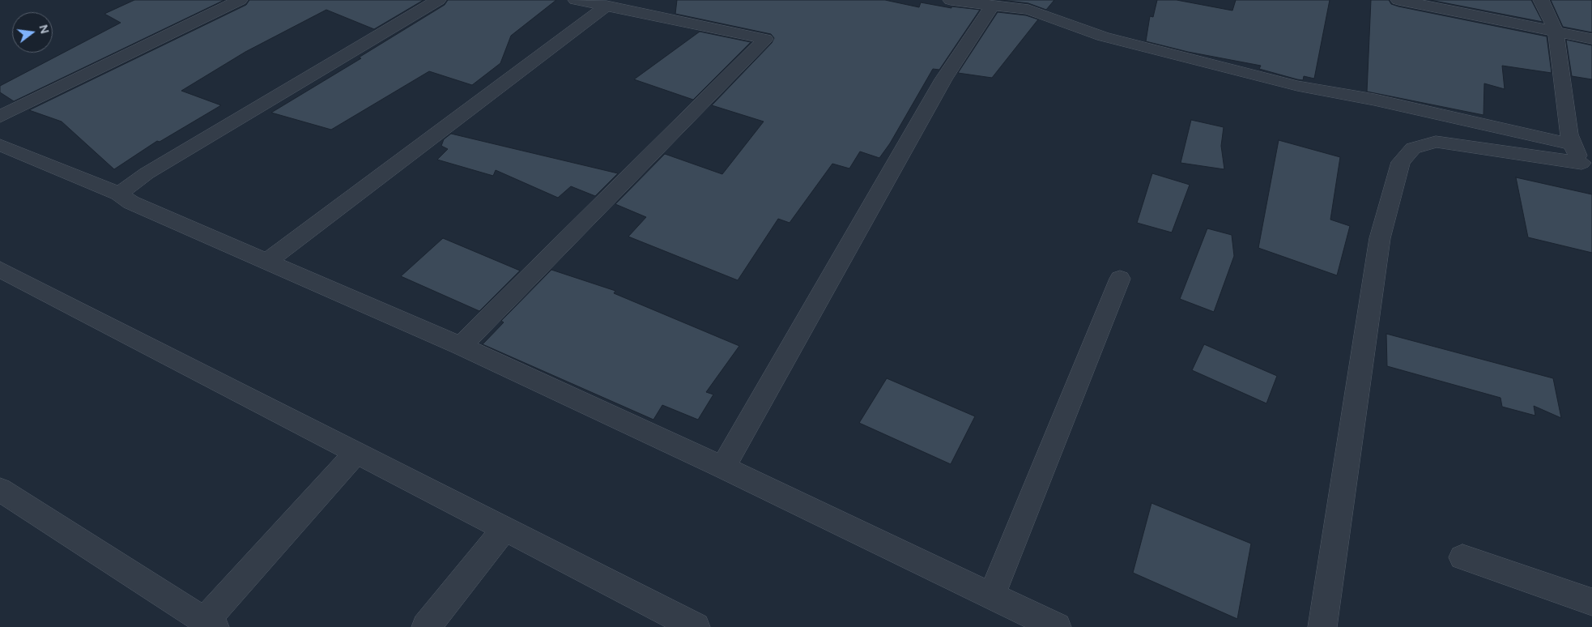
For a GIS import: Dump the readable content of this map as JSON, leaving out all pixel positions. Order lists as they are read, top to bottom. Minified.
{"north":"right"}
